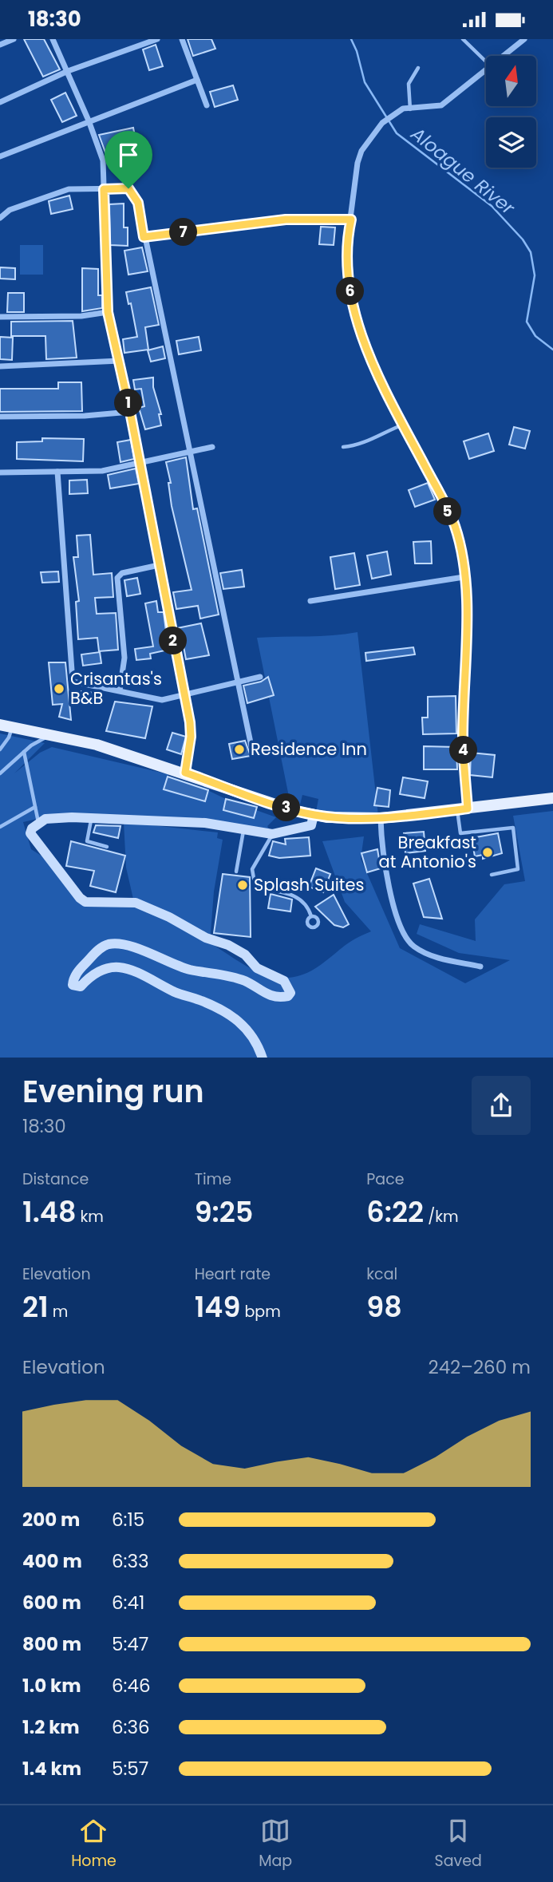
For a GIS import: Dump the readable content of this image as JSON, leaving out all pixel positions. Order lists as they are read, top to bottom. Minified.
{"water":["Aloague River"],"places":["Crisantas's B&B","Residence Inn","Breakfast at Antonio's","Splash Suites"],"north":"top","page":{"status":"18:30","pins":["7","6","1","5","2","4","3"],"heading":["Evening run","18:30"],"stats":[["Distance","1.48 km"],["Time","9:25"],["Pace","6:22 /km"],["Elevation","21 m"],["Heart rate","149 bpm"],["kcal","98"]],"chart":["Elevation","242–260 m"],"list":[{"name":"200 m","note":"6:15"},{"name":"400 m","note":"6:33"},{"name":"600 m","note":"6:41"},{"name":"800 m","note":"5:47"},{"name":"1.0 km","note":"6:46"},{"name":"1.2 km","note":"6:36"},{"name":"1.4 km","note":"5:57"}],"tabs":["Home","Map","Saved"]}}
